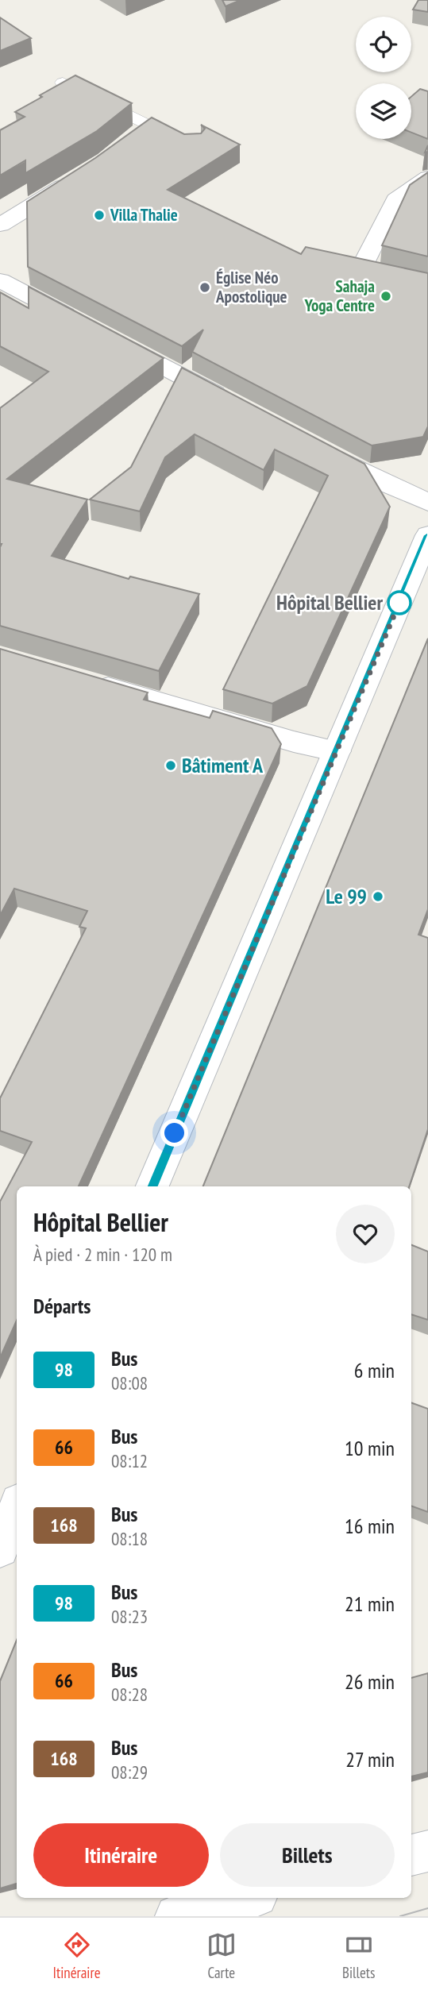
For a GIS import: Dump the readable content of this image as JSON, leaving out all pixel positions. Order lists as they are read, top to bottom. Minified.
{"places":["Villa Thalie","Église Néo Apostolique","Sahaja Yoga Centre","Hôpital Bellier","Bâtiment A","Le 99"],"lines":["bus line 98"],"page":{"heading":[["Hôpital Bellier","À pied · 2 min · 120 m"],"Départs"],"list":[{"mark":"98","name":"Bus","note":"08:08","value":"6 min"},{"mark":"66","name":"Bus","note":"08:12","value":"10 min"},{"mark":"168","name":"Bus","note":"08:18","value":"16 min"},{"mark":"98","name":"Bus","note":"08:23","value":"21 min"},{"mark":"66","name":"Bus","note":"08:28","value":"26 min"},{"mark":"168","name":"Bus","note":"08:29","value":"27 min"}],"buttons":["Itinéraire","Billets"],"tabs":["Itinéraire","Carte","Billets"]}}
